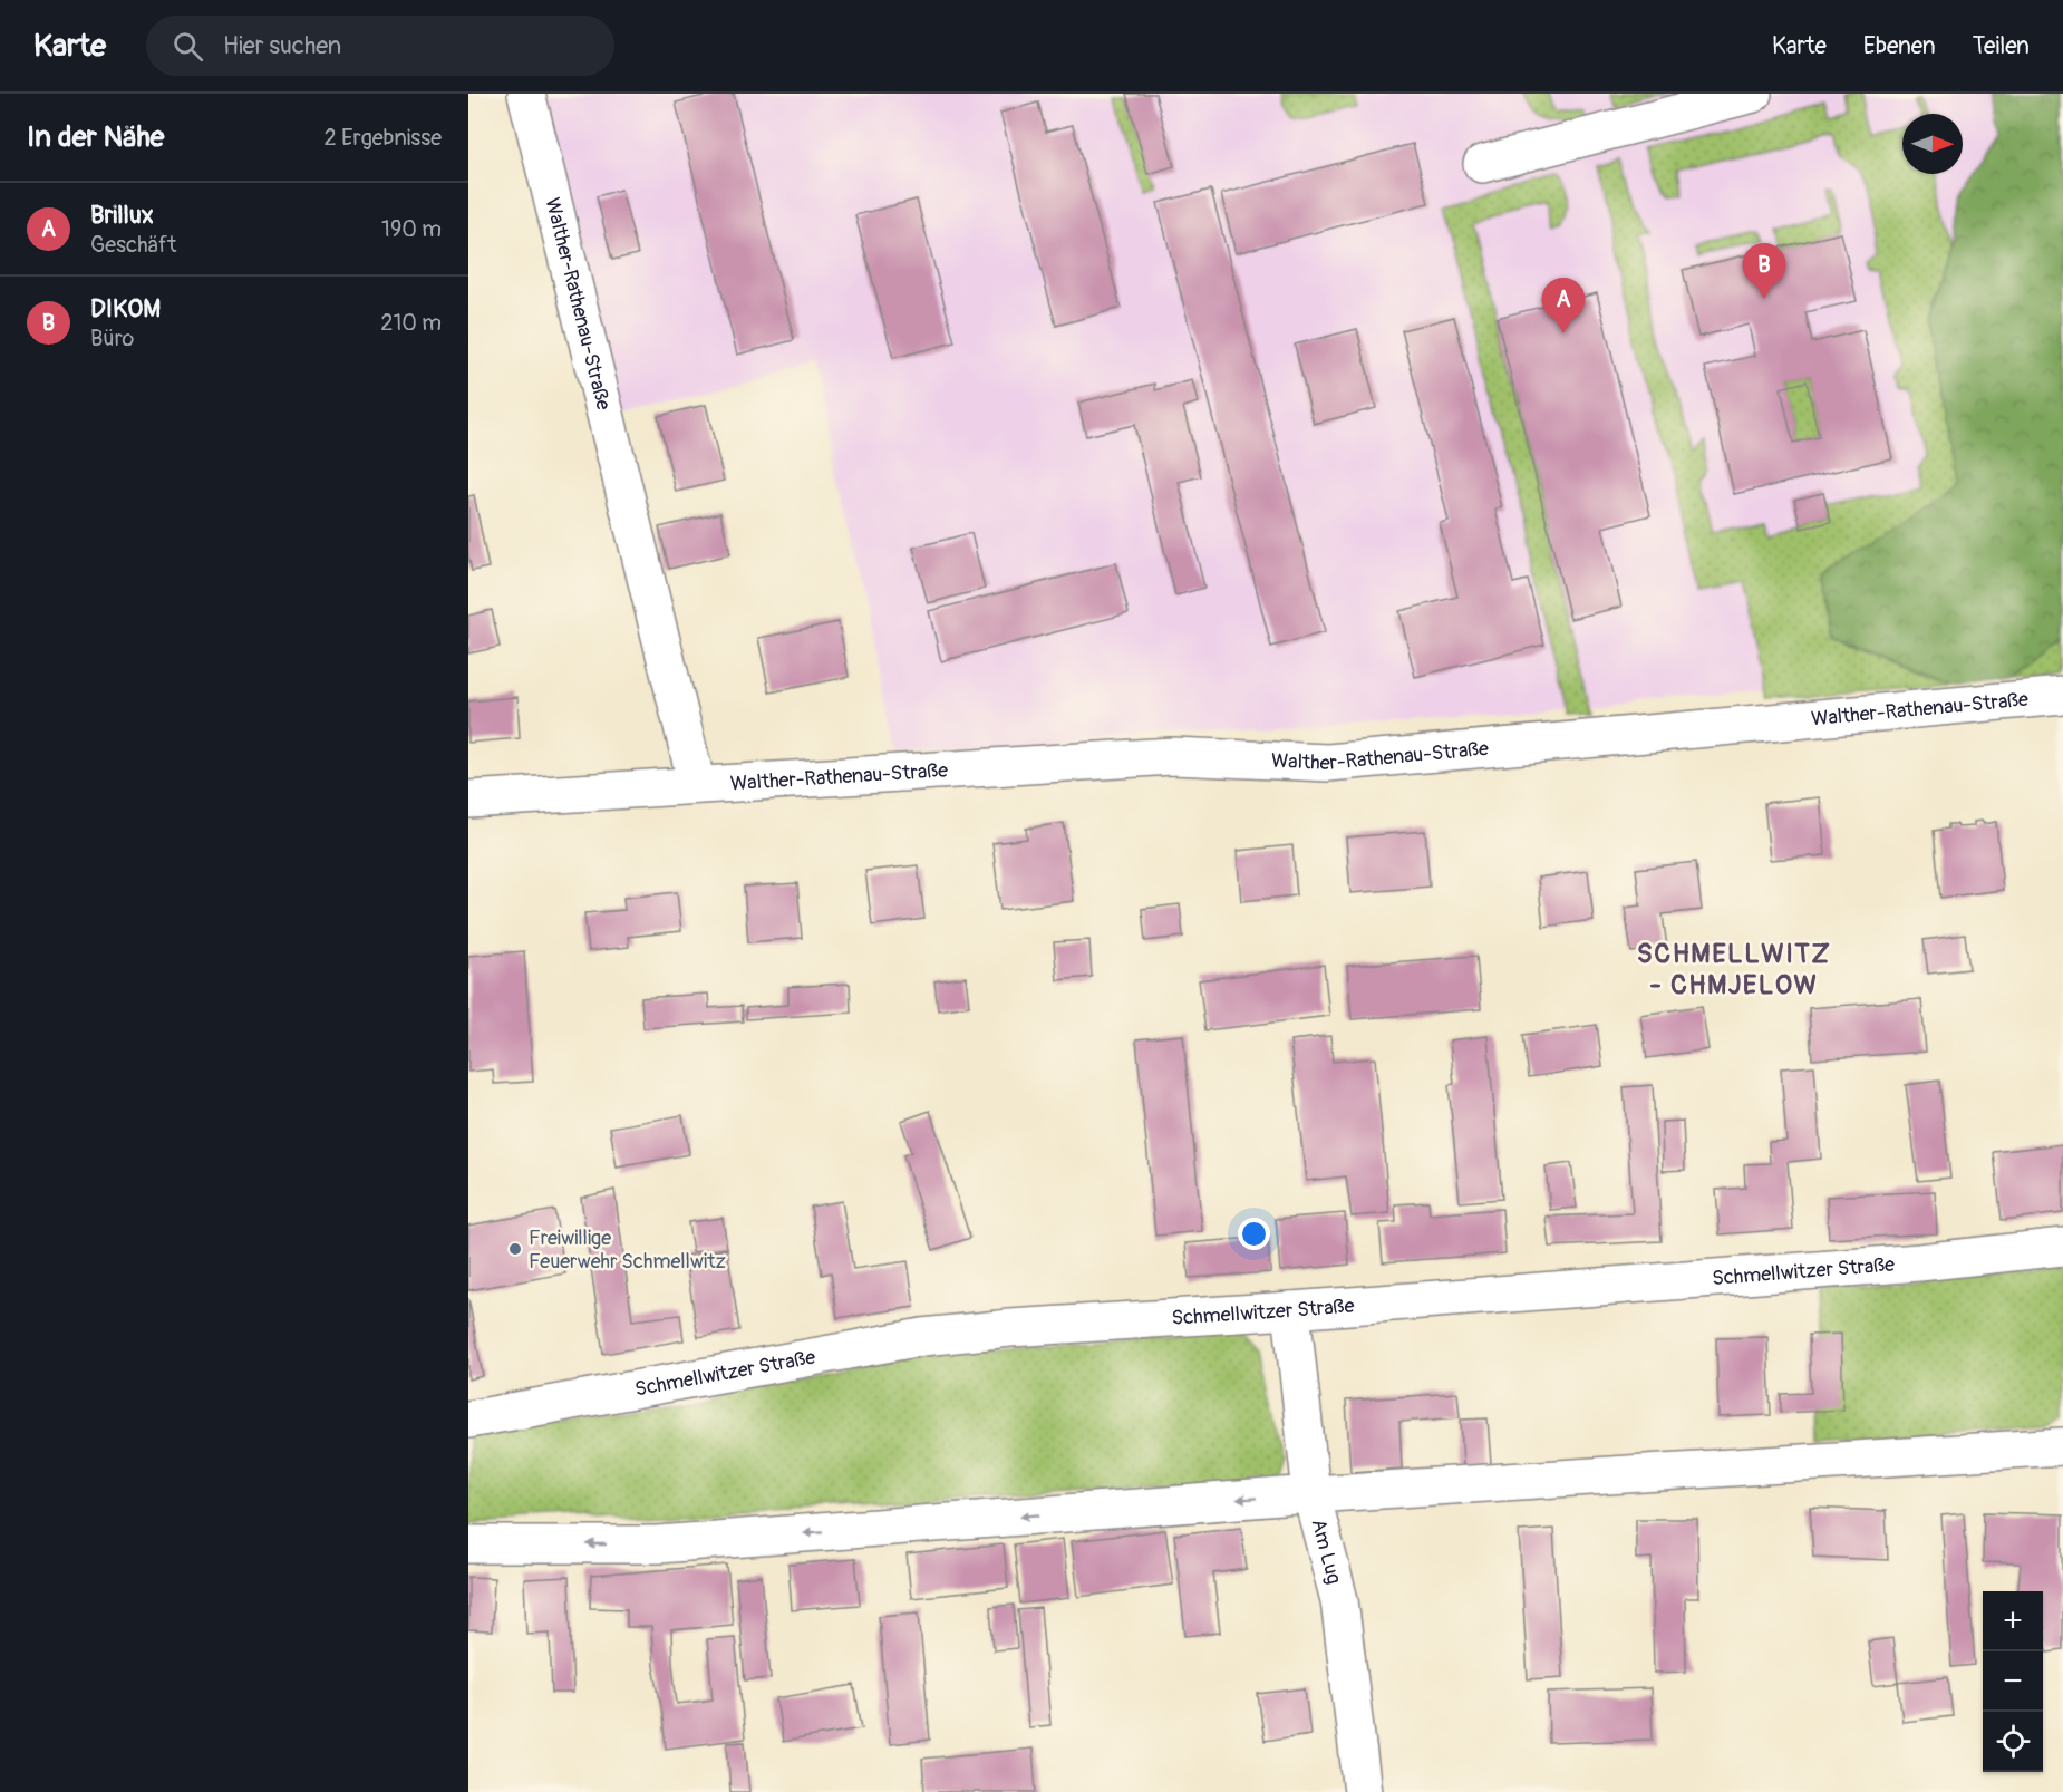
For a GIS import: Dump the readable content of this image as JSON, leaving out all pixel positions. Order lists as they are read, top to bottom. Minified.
{"streets":{"street":["Walther-Rathenau-Straße","Schmellwitzer Straße","Am Lug"]},"crossings":[["Schmellwitzer Straße","Am Lug"]],"districts":["SCHMELLWITZ - CHMJELOW"],"places":["Freiwillige Feuerwehr Schmellwitz"],"north":"right","page":{"header":"Karte","search":"Hier suchen","nav":["Karte","Ebenen","Teilen"],"heading":["In der Nähe","2 Ergebnisse"],"list":[{"mark":"A","name":"Brillux","note":"Geschäft","value":"190 m"},{"mark":"B","name":"DIKOM","note":"Büro","value":"210 m"}],"pins":["B","A"],"map_buttons":["+","−"]}}
